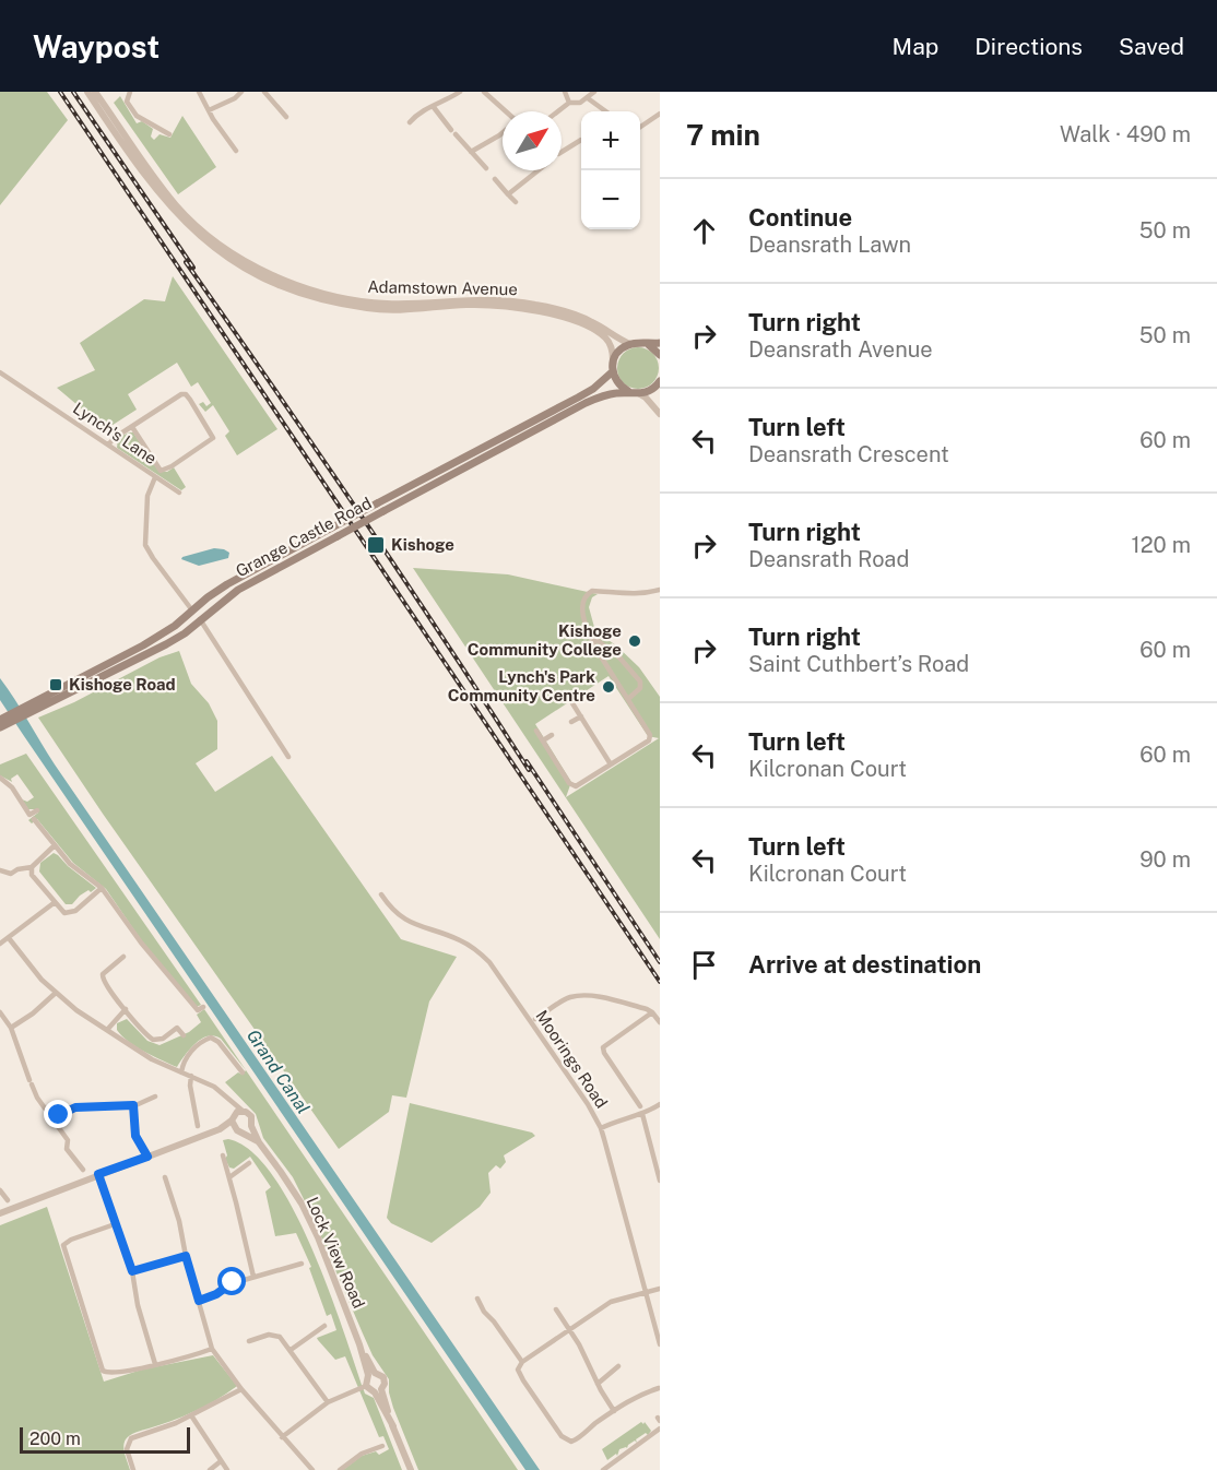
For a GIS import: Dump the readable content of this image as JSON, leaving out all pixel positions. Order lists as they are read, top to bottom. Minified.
{"streets":{"main road":["Grange Castle Road"],"street":["Adamstown Avenue","Lynch's Lane","Moorings Road","Lock View Road"]},"crossings":[["Lynch's Lane","Grange Castle Road"]],"water":["Grand Canal"],"places":{"transit":["Kishoge","Kishoge Road"],"other":["Kishoge Community College","Lynch's Park Community Centre"]},"scale_bar":"200 m","north":"top right","page":{"header":"Waypost","nav":["Map","Directions","Saved"],"heading":["7 min","Walk · 490 m"],"map_buttons":["+","−"],"list":[["Continue","Deansrath Lawn","50 m"],["Turn right","Deansrath Avenue","50 m"],["Turn left","Deansrath Crescent","60 m"],["Turn right","Deansrath Road","120 m"],["Turn right","Saint Cuthbert’s Road","60 m"],["Turn left","Kilcronan Court","60 m"],["Turn left","Kilcronan Court","90 m"],"Arrive at destination"],"scale":"200 m"}}
